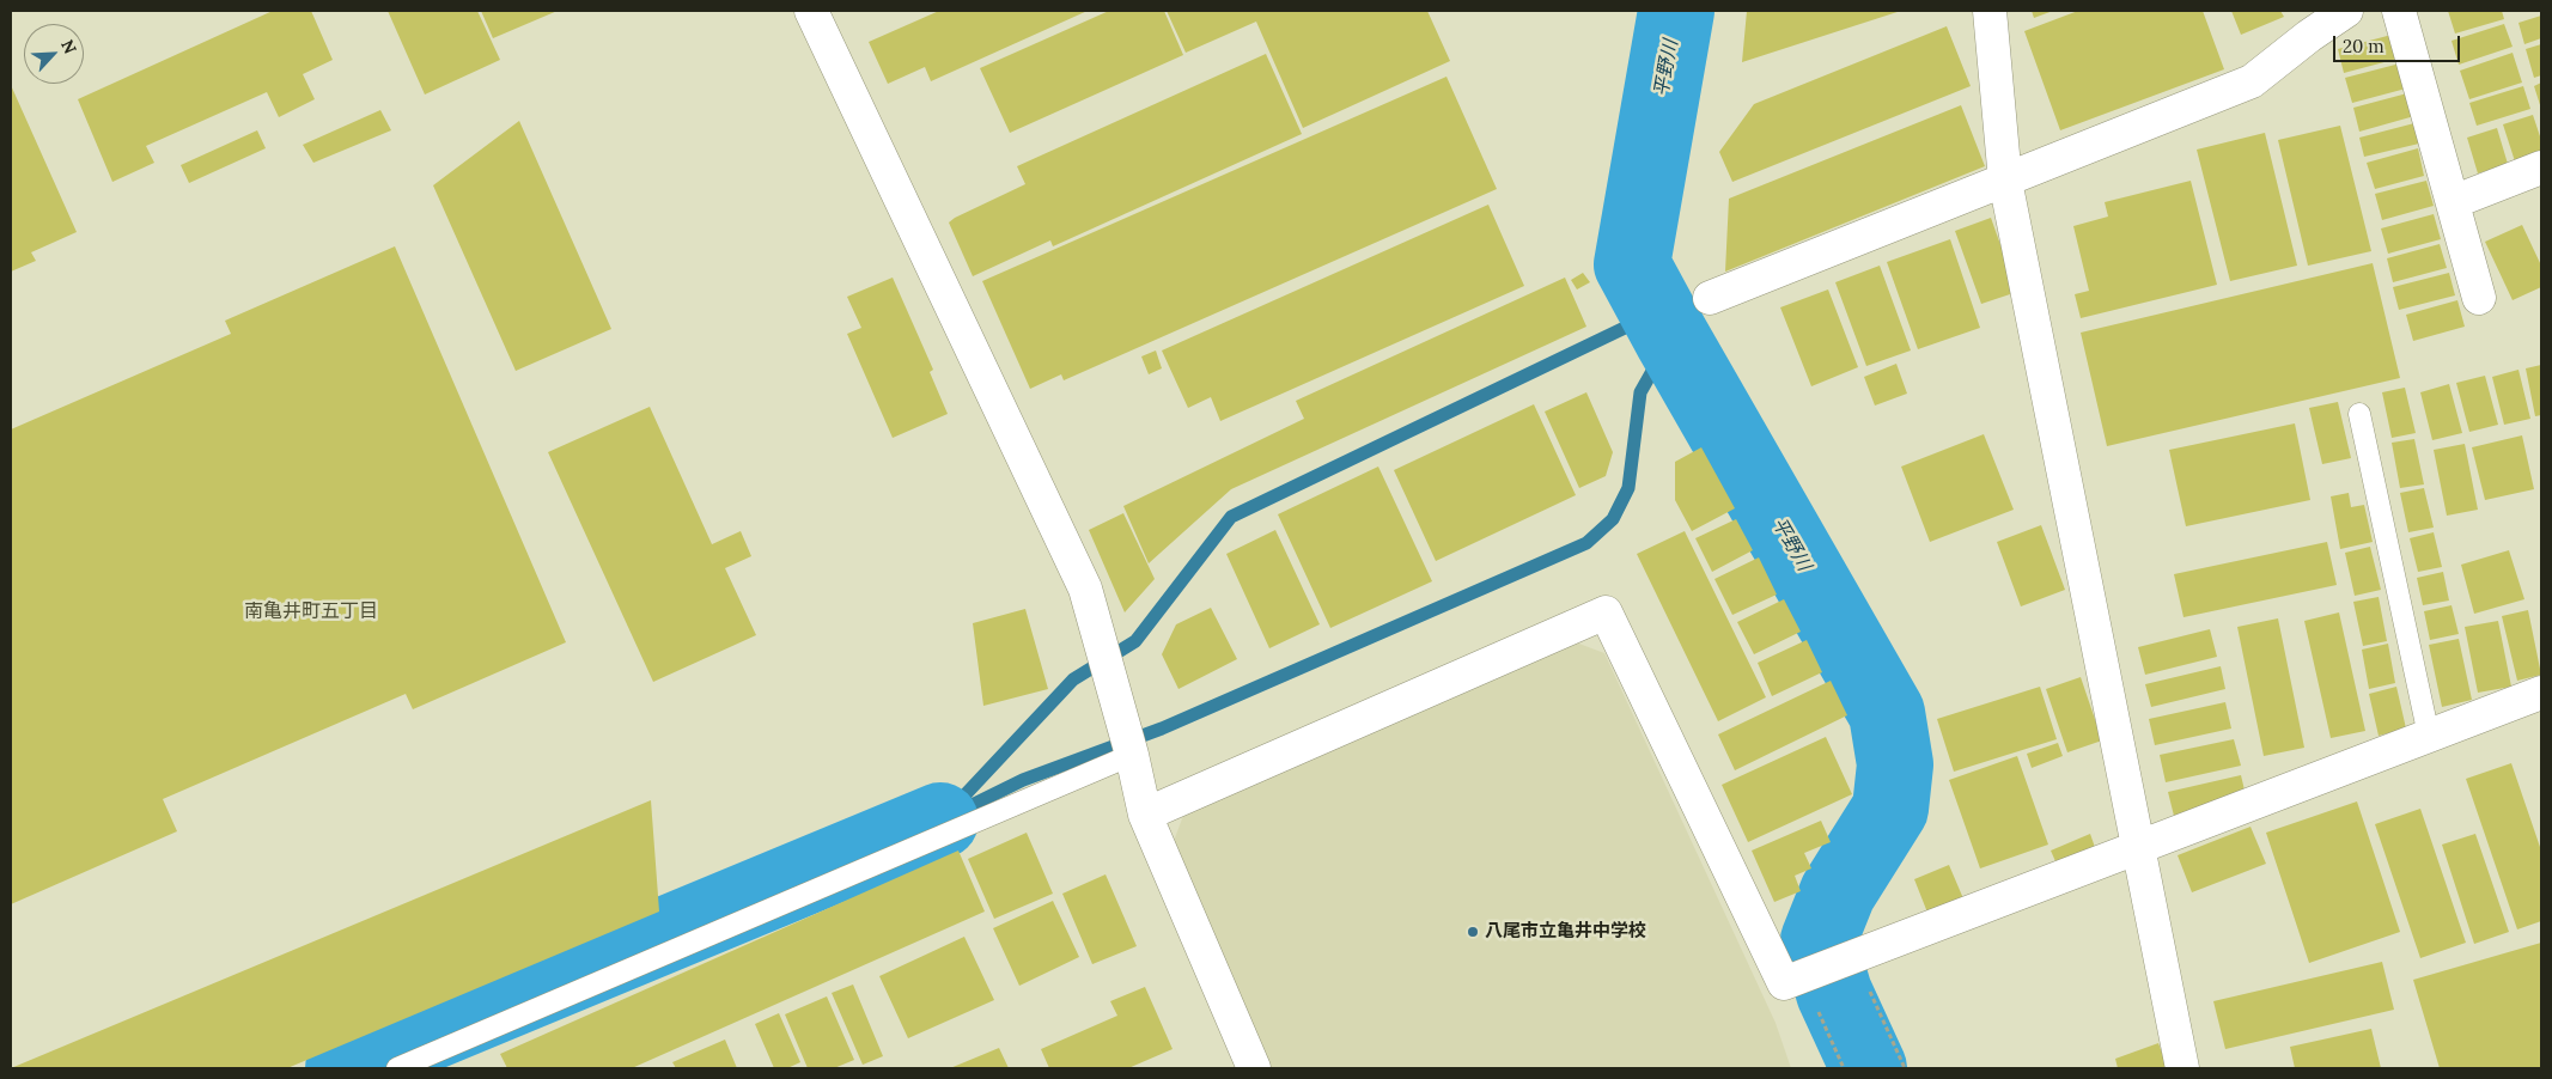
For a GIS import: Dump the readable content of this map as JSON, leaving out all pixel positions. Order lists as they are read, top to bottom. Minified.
{"districts":["南亀井町五丁目"],"water":["平野川"],"places":["八尾市立亀井中学校"],"scale_bar":"20 m","north":"top right"}
